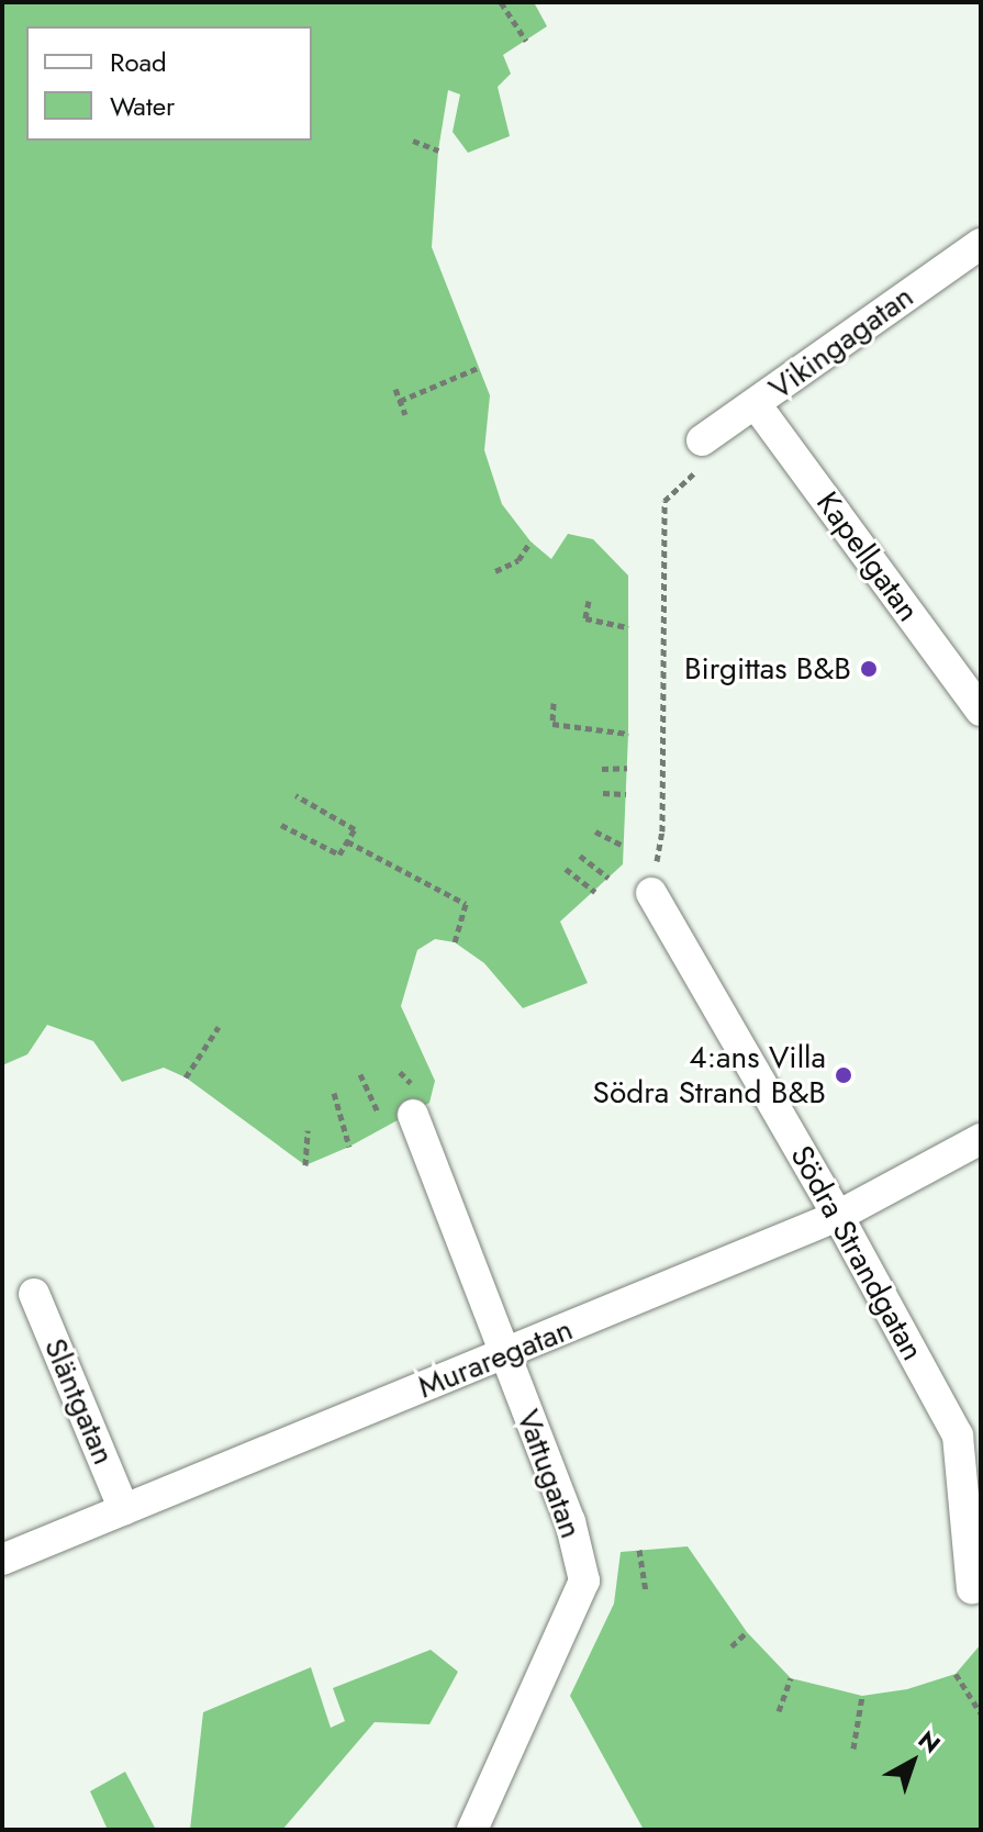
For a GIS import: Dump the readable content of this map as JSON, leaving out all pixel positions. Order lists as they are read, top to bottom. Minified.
{"streets":{"street":["Vikingagatan","Kapellgatan","Södra Strandgatan","Muraregatan","Släntgatan","Vattugatan"]},"crossings":[["Vikingagatan","Kapellgatan"],["Södra Strandgatan","Muraregatan"],["Muraregatan","Släntgatan"],["Muraregatan","Vattugatan"]],"places":["Birgittas B&B","4:ans Villa Södra Strand B&B"],"legend":["Road","Water"],"north":"top right"}
